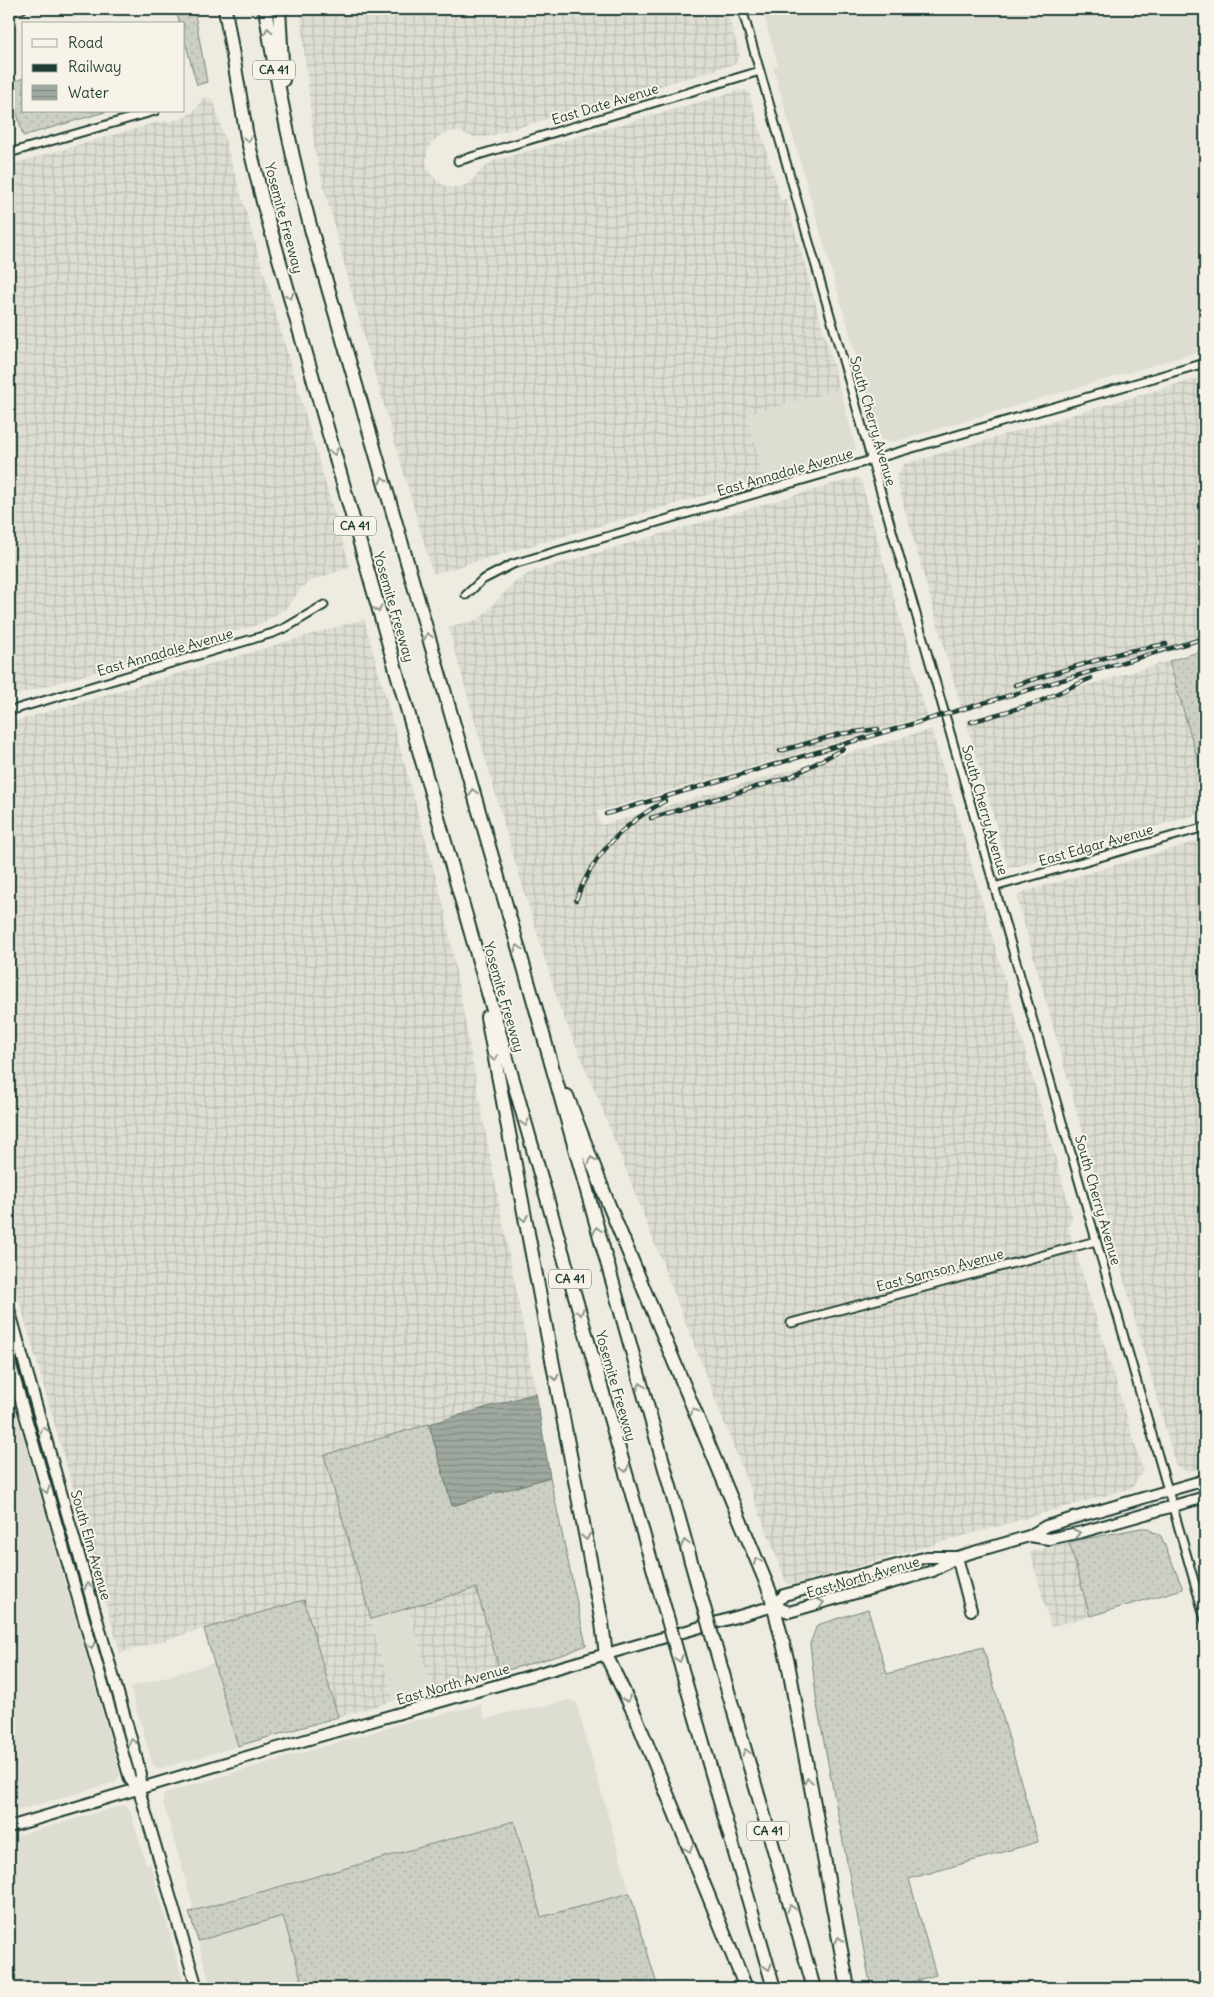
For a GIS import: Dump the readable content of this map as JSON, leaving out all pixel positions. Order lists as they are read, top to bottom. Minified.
{"streets":{"highway":["CA 41","Yosemite Freeway"],"street":["East Date Avenue","South Cherry Avenue","East Annadale Avenue","East Edgar Avenue","East Samson Avenue","South Elm Avenue","East North Avenue"]},"crossings":[["East Date Avenue","South Cherry Avenue"],["South Cherry Avenue","East Annadale Avenue"],["South Cherry Avenue","East Edgar Avenue"],["South Cherry Avenue","East Samson Avenue"],["South Cherry Avenue","East North Avenue"],["South Elm Avenue","East North Avenue"]],"legend":["Road","Railway","Water"]}
